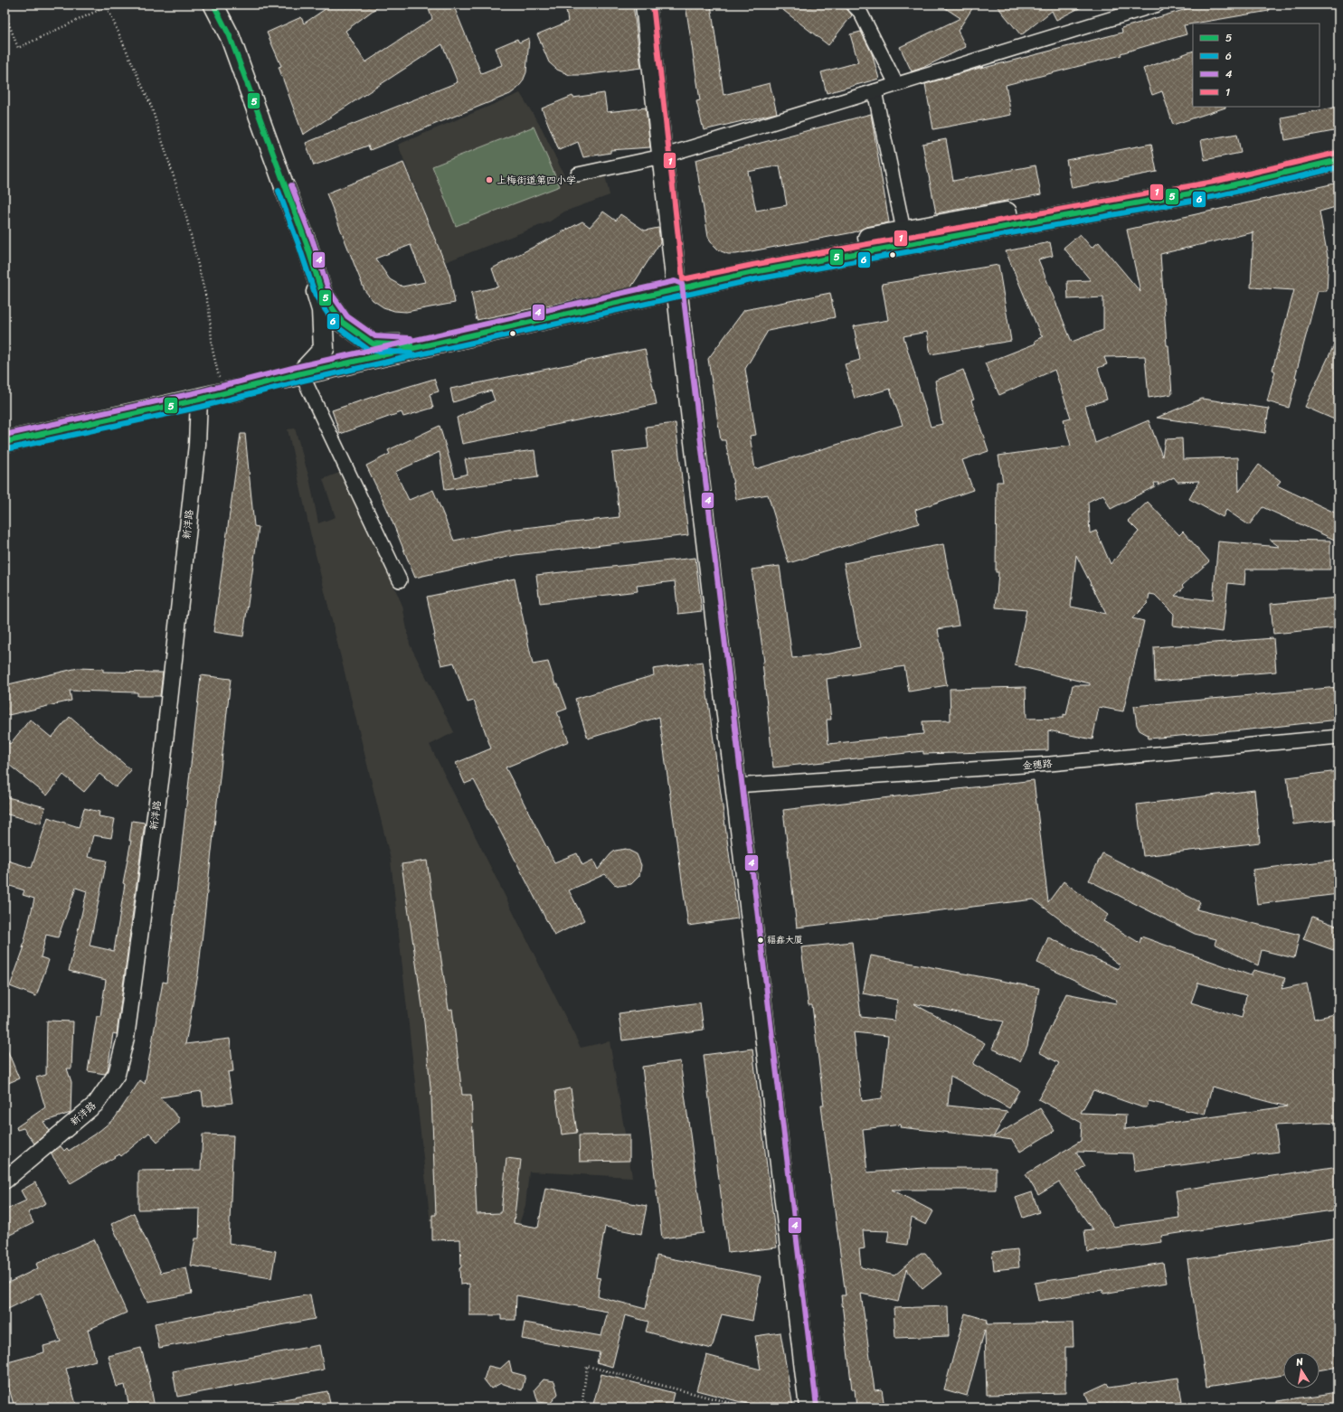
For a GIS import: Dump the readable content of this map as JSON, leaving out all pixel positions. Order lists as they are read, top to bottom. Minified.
{"streets":{"street":["新洋路","金穗路"]},"places":["上梅街道第四小学","福鑫大厦"],"lines":["transit line 5","transit line 1","transit line 6","transit line 4"],"legend":["5","6","4","1"],"north":"top"}
